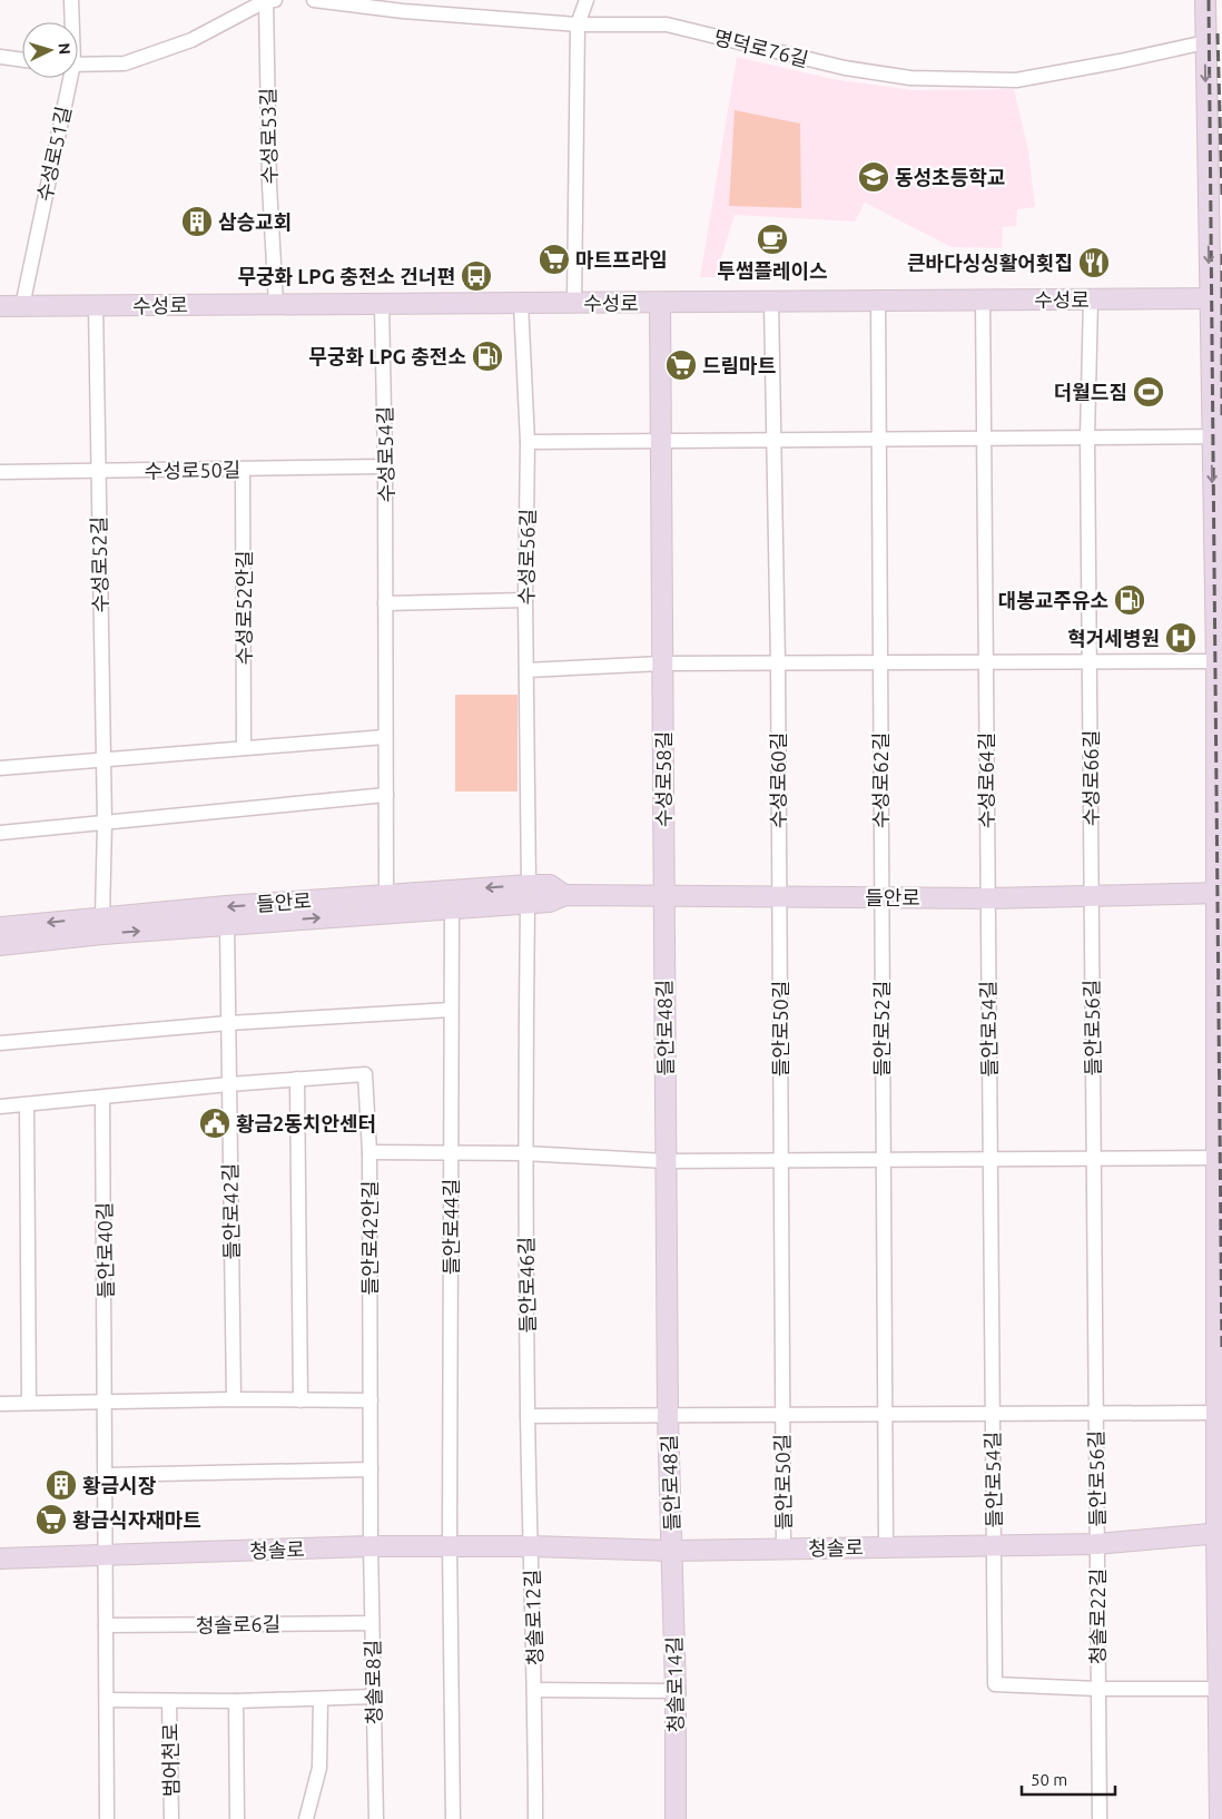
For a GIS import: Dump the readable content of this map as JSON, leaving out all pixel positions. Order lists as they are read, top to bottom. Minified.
{"streets":{"main road":["수성로","수성로58길","들안로","들안로48길","청솔로","청솔로14길"],"street":["명덕로76길","수성로53길","수성로51길","수성로54길","수성로50길","수성로56길","수성로52길","수성로52안길","수성로66길","수성로60길","수성로62길","수성로64길","들안로56길","들안로50길","들안로52길","들안로54길","들안로42길","들안로44길","들안로42안길","들안로40길","들안로46길","청솔로22길","청솔로12길","청솔로6길","청솔로8길","범어천로"]},"crossings":[["수성로53길","수성로"],["수성로51길","수성로"],["수성로","수성로54길"],["수성로","수성로56길"],["수성로","수성로52길"],["수성로","수성로66길"],["수성로","수성로58길"],["수성로","수성로60길"],["수성로","수성로62길"],["수성로","수성로64길"],["수성로54길","수성로50길"],["수성로54길","들안로"],["수성로50길","수성로52길"],["수성로50길","수성로52안길"],["수성로56길","들안로"],["수성로56길","들안로46길"],["수성로52길","들안로"],["수성로66길","들안로"],["수성로66길","들안로56길"],["수성로58길","들안로"],["수성로58길","들안로48길"],["수성로60길","들안로"],["수성로60길","들안로50길"],["수성로62길","들안로"],["수성로62길","들안로52길"],["수성로64길","들안로"],["수성로64길","들안로54길"],["들안로","들안로48길"],["들안로","들안로56길"],["들안로","들안로50길"],["들안로","들안로52길"],["들안로","들안로54길"],["들안로","들안로42길"],["들안로","들안로44길"],["들안로","들안로46길"],["들안로48길","들안로50길"],["들안로48길","청솔로"],["들안로48길","청솔로14길"],["들안로56길","들안로54길"],["들안로56길","청솔로"],["들안로56길","청솔로22길"],["들안로50길","들안로52길"],["들안로50길","청솔로"],["들안로52길","청솔로"],["들안로54길","청솔로"],["들안로54길","청솔로22길"],["들안로42길","들안로42안길"],["들안로44길","청솔로"],["들안로42안길","청솔로"],["들안로42안길","청솔로8길"],["들안로46길","청솔로"],["들안로46길","청솔로12길"],["청솔로","청솔로22길"],["청솔로","청솔로12길"],["청솔로","청솔로8길"],["청솔로","청솔로14길"],["청솔로12길","청솔로14길"],["청솔로6길","청솔로8길"]],"places":{"school or university":["동성초등학교"],"building":["삼승교회","황금시장"],"cafe":["투썸플레이스"],"supermarket":["마트프라임","드림마트","황금식자재마트"],"restaurant":["큰바다싱싱활어횟집"],"bus stop":["무궁화 LPG 충전소 건너편"],"fuel station":["무궁화 LPG 충전소","대봉교주유소"],"sports":["더월드짐"],"hospital":["혁거세병원"],"public building":["황금2동치안센터"]},"scale_bar":"50 m","north":"right"}
